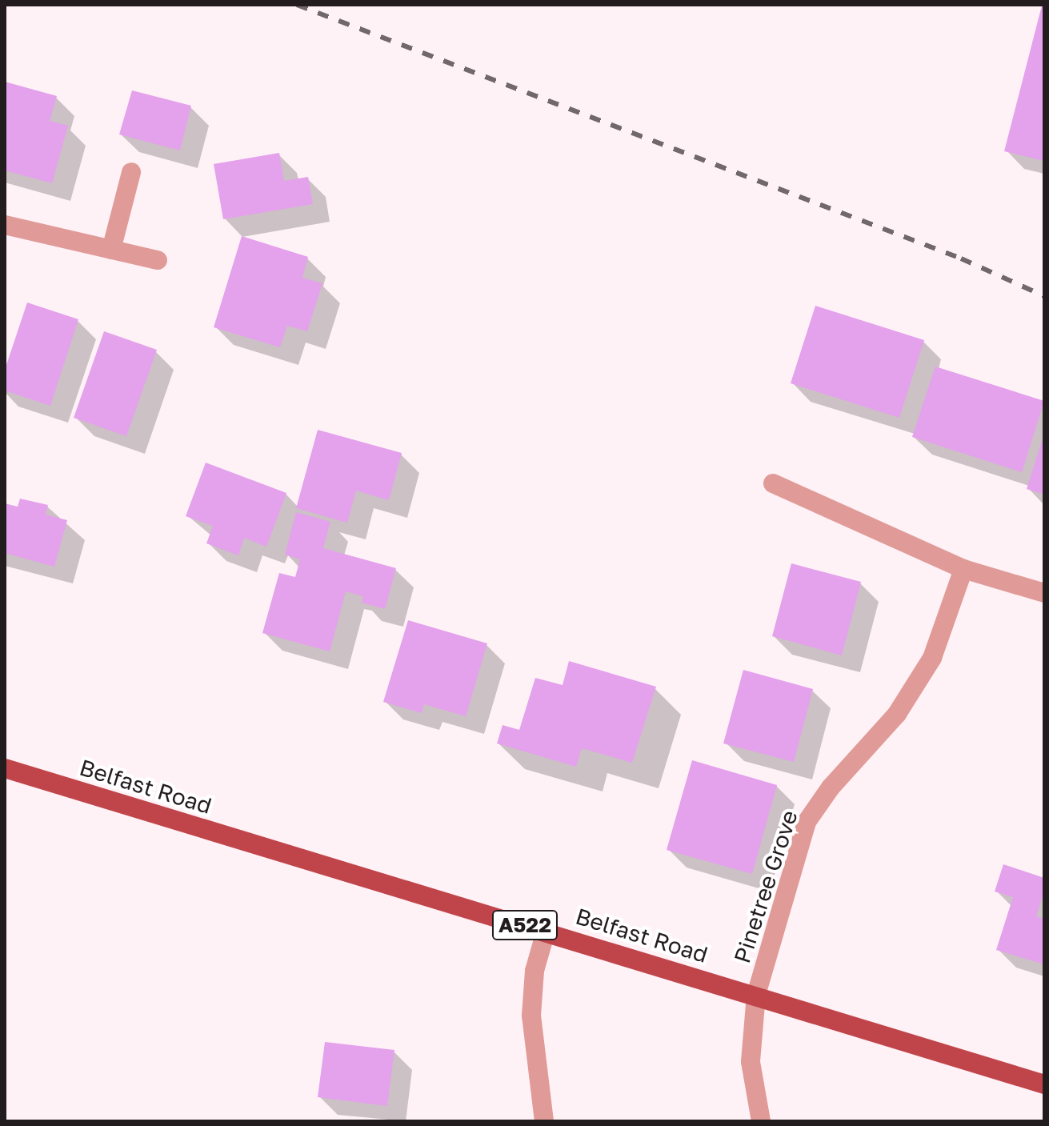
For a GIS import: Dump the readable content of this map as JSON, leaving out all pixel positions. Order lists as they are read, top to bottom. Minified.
{"streets":{"main road":["Belfast Road","A522"],"street":["Pinetree Grove"]},"crossings":[["Belfast Road","Pinetree Grove"]]}
